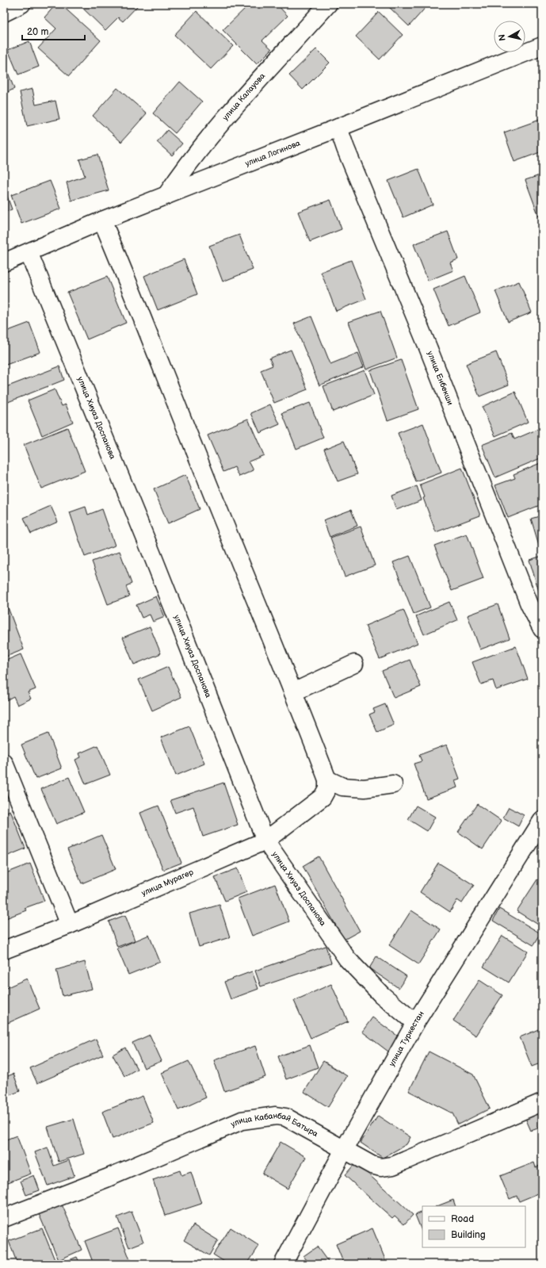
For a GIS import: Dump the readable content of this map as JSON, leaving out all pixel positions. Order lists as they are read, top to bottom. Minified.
{"streets":{"street":["улица Калауова","улица Логинова","улица Енбекши","улица Хиуаз Доспанова","улица Мурагер","улица Туркестан","улица Кабанбай Батыра"]},"crossings":[["улица Калауова","улица Логинова"],["улица Логинова","улица Енбекши"],["улица Логинова","улица Хиуаз Доспанова"],["улица Хиуаз Доспанова","улица Мурагер"],["улица Хиуаз Доспанова","улица Туркестан"],["улица Туркестан","улица Кабанбай Батыра"]],"legend":["Road","Building"],"scale_bar":"20 m","north":"left"}
